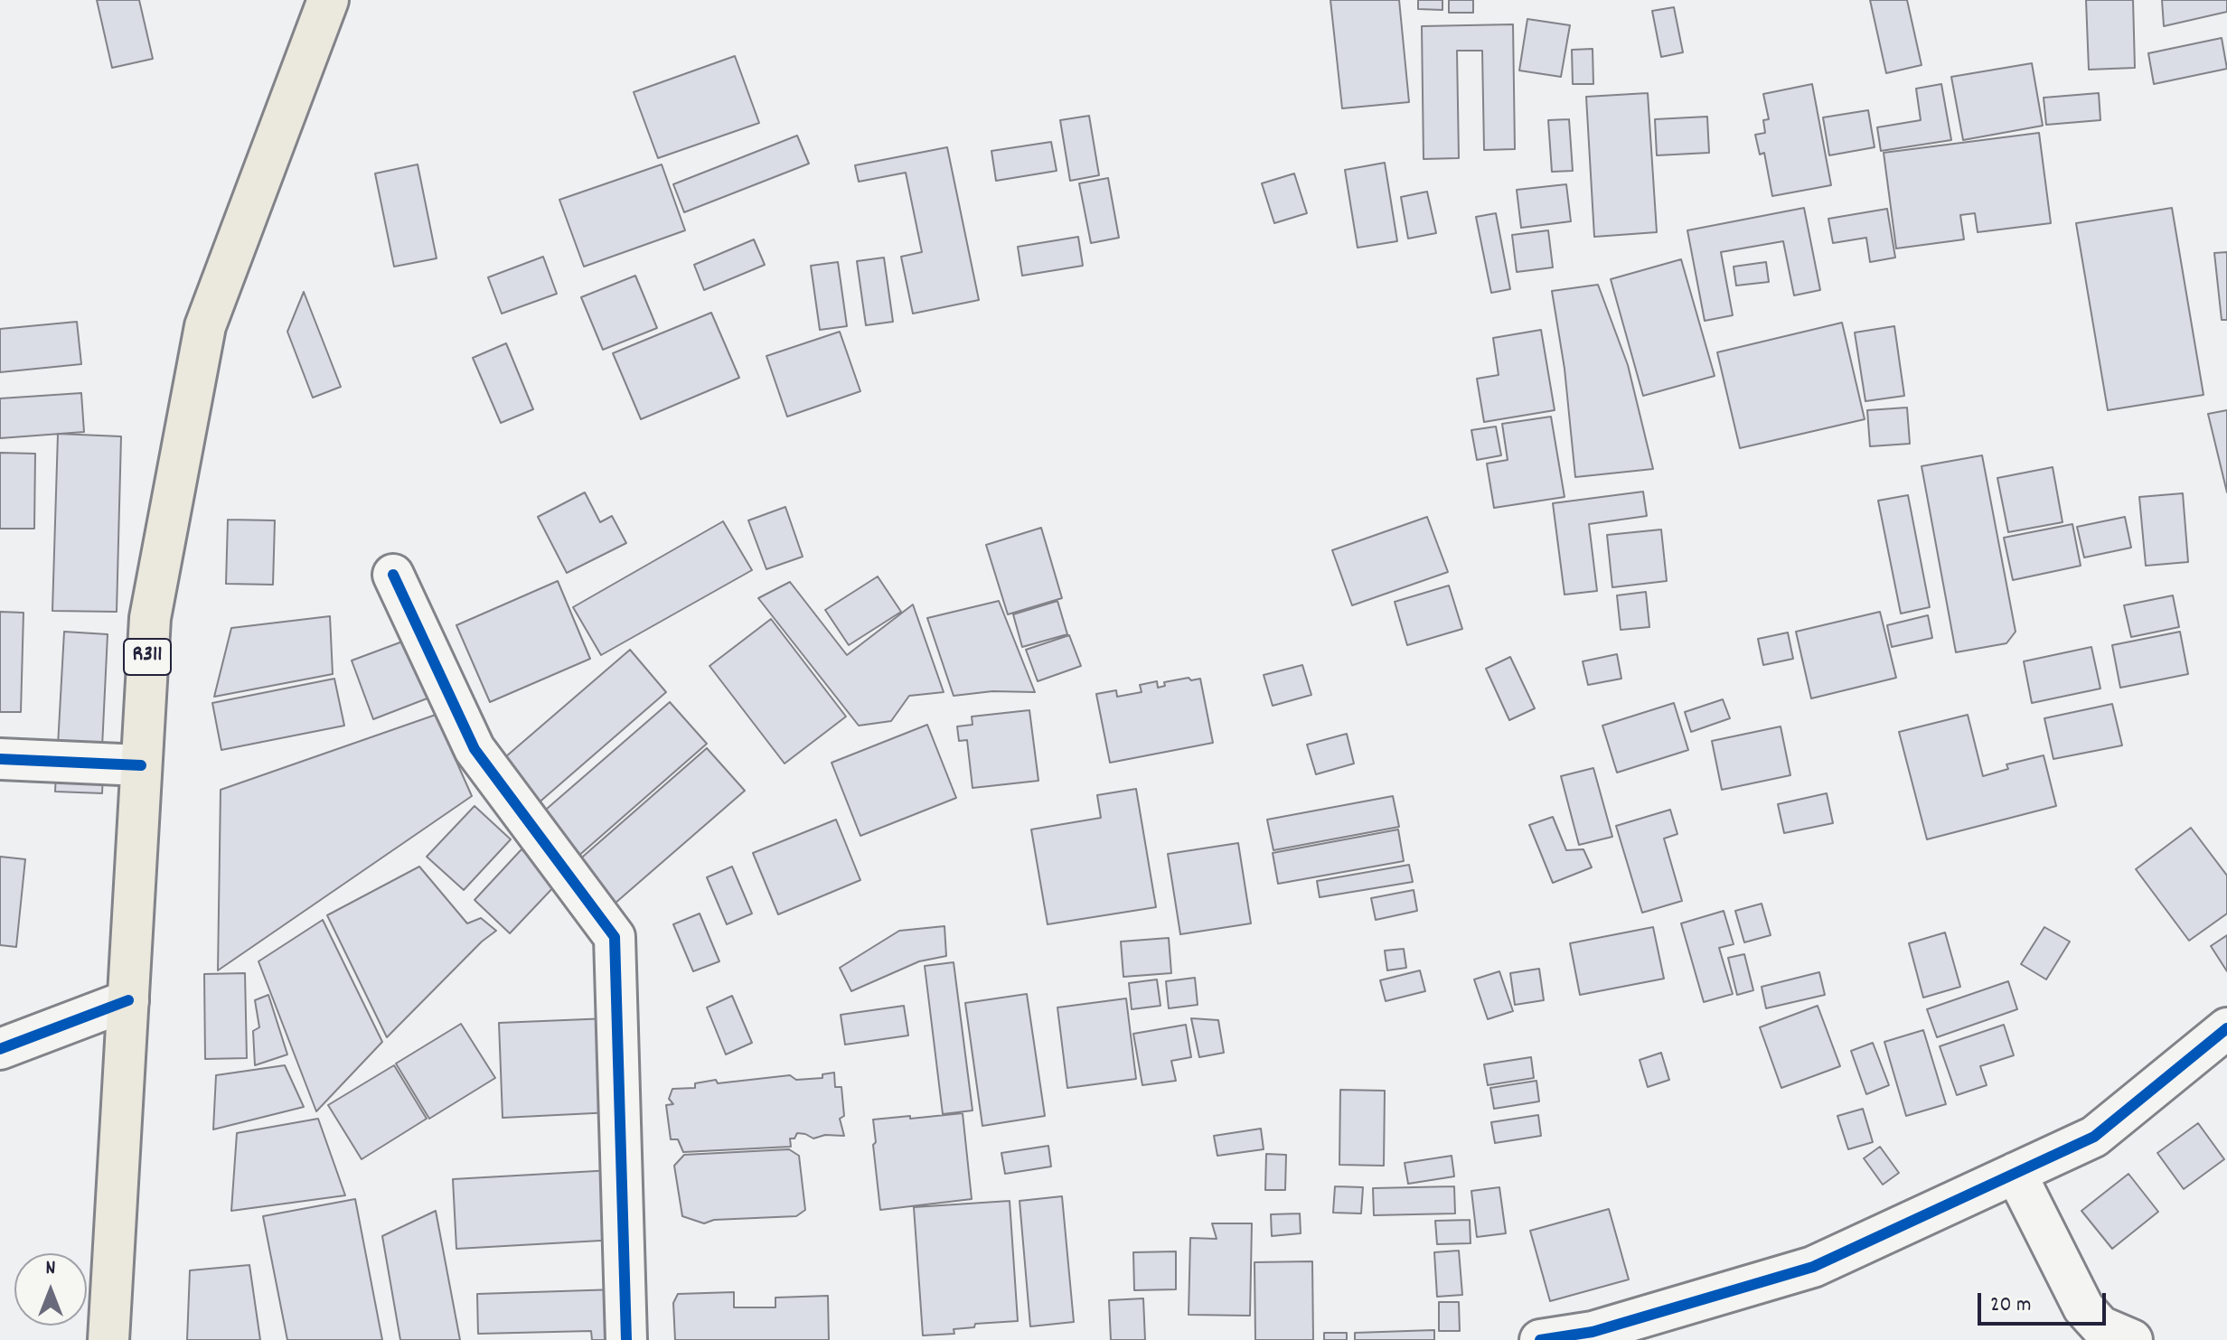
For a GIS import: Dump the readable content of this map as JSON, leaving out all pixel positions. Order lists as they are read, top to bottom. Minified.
{"streets":{"main road":["R311"]},"scale_bar":"20 m","north":"top"}
